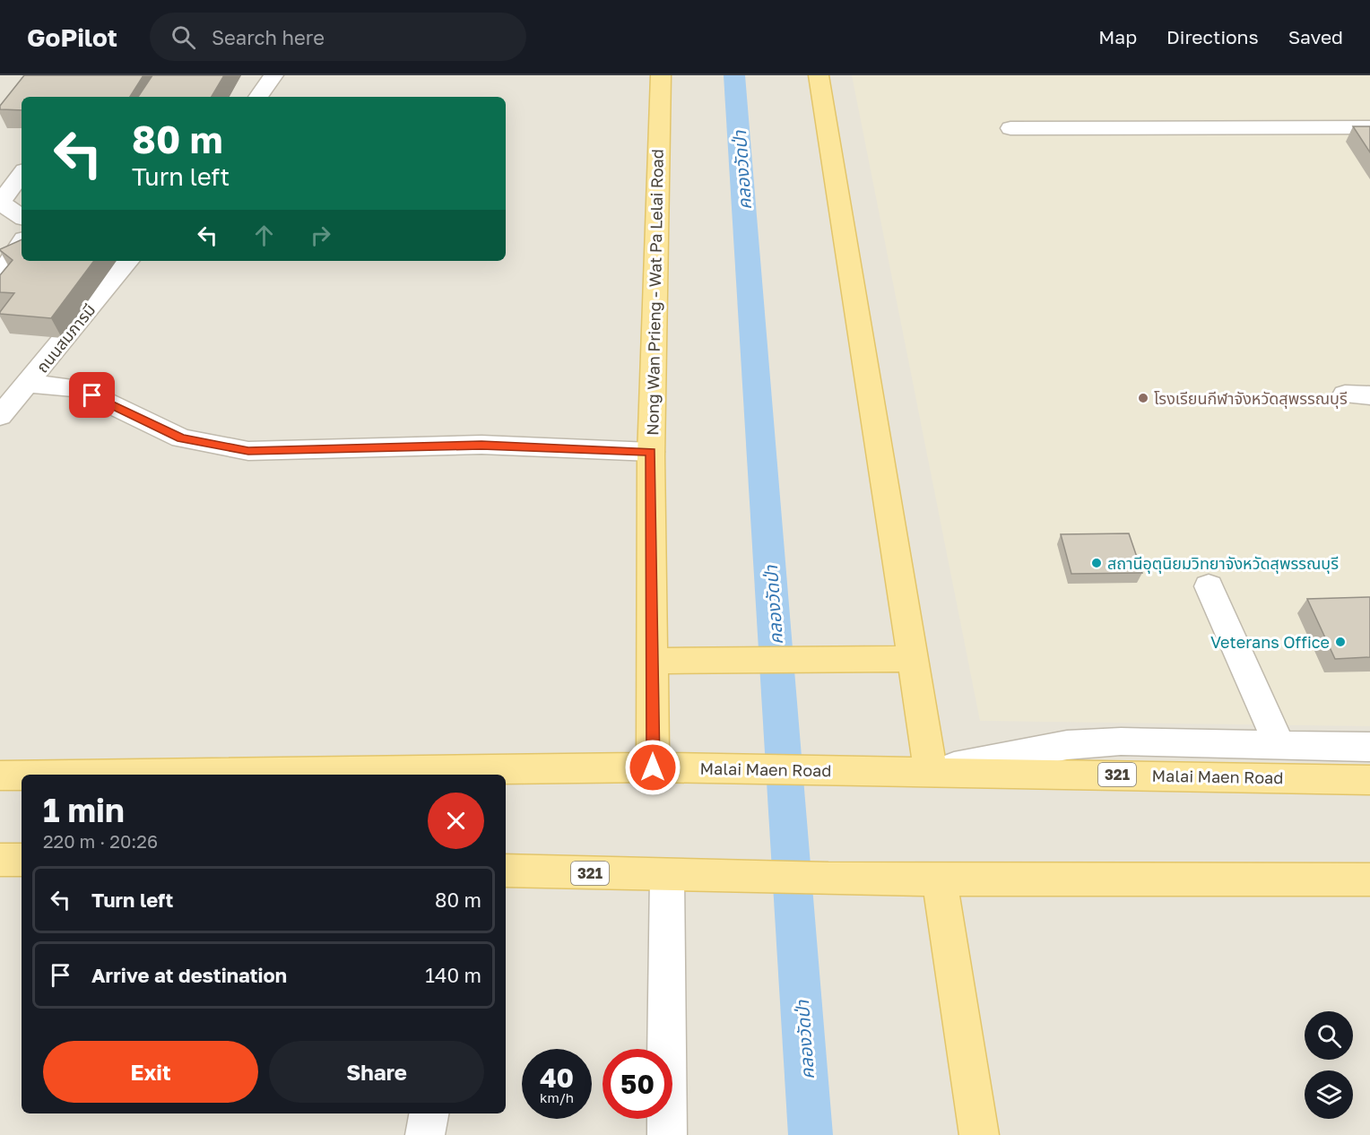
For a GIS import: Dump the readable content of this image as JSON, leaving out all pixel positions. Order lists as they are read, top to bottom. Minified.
{"streets":{"main road":["Nong Wan Prieng - Wat Pa Lelai Road","Malai Maen Road","321"],"street":["ถนนสมภารมี"]},"crossings":[["Nong Wan Prieng - Wat Pa Lelai Road","Malai Maen Road"]],"water":["คลองวัดป่า"],"places":["โรงเรียนกีฬาจังหวัดสุพรรณบุรี","สถานีอุตุนิยมวิทยาจังหวัดสุพรรณบุรี","Veterans Office"],"page":{"header":"GoPilot","search":"Search here","nav":["Map","Directions","Saved"],"turn":["80 m","Turn left"],"heading":["1 min","220 m · 20:26"],"list":[{"name":"Turn left","value":"80 m"},{"name":"Arrive at destination","value":"140 m"}],"buttons":["Exit","Share"],"speed":"40 km/h","limit":"50"}}
